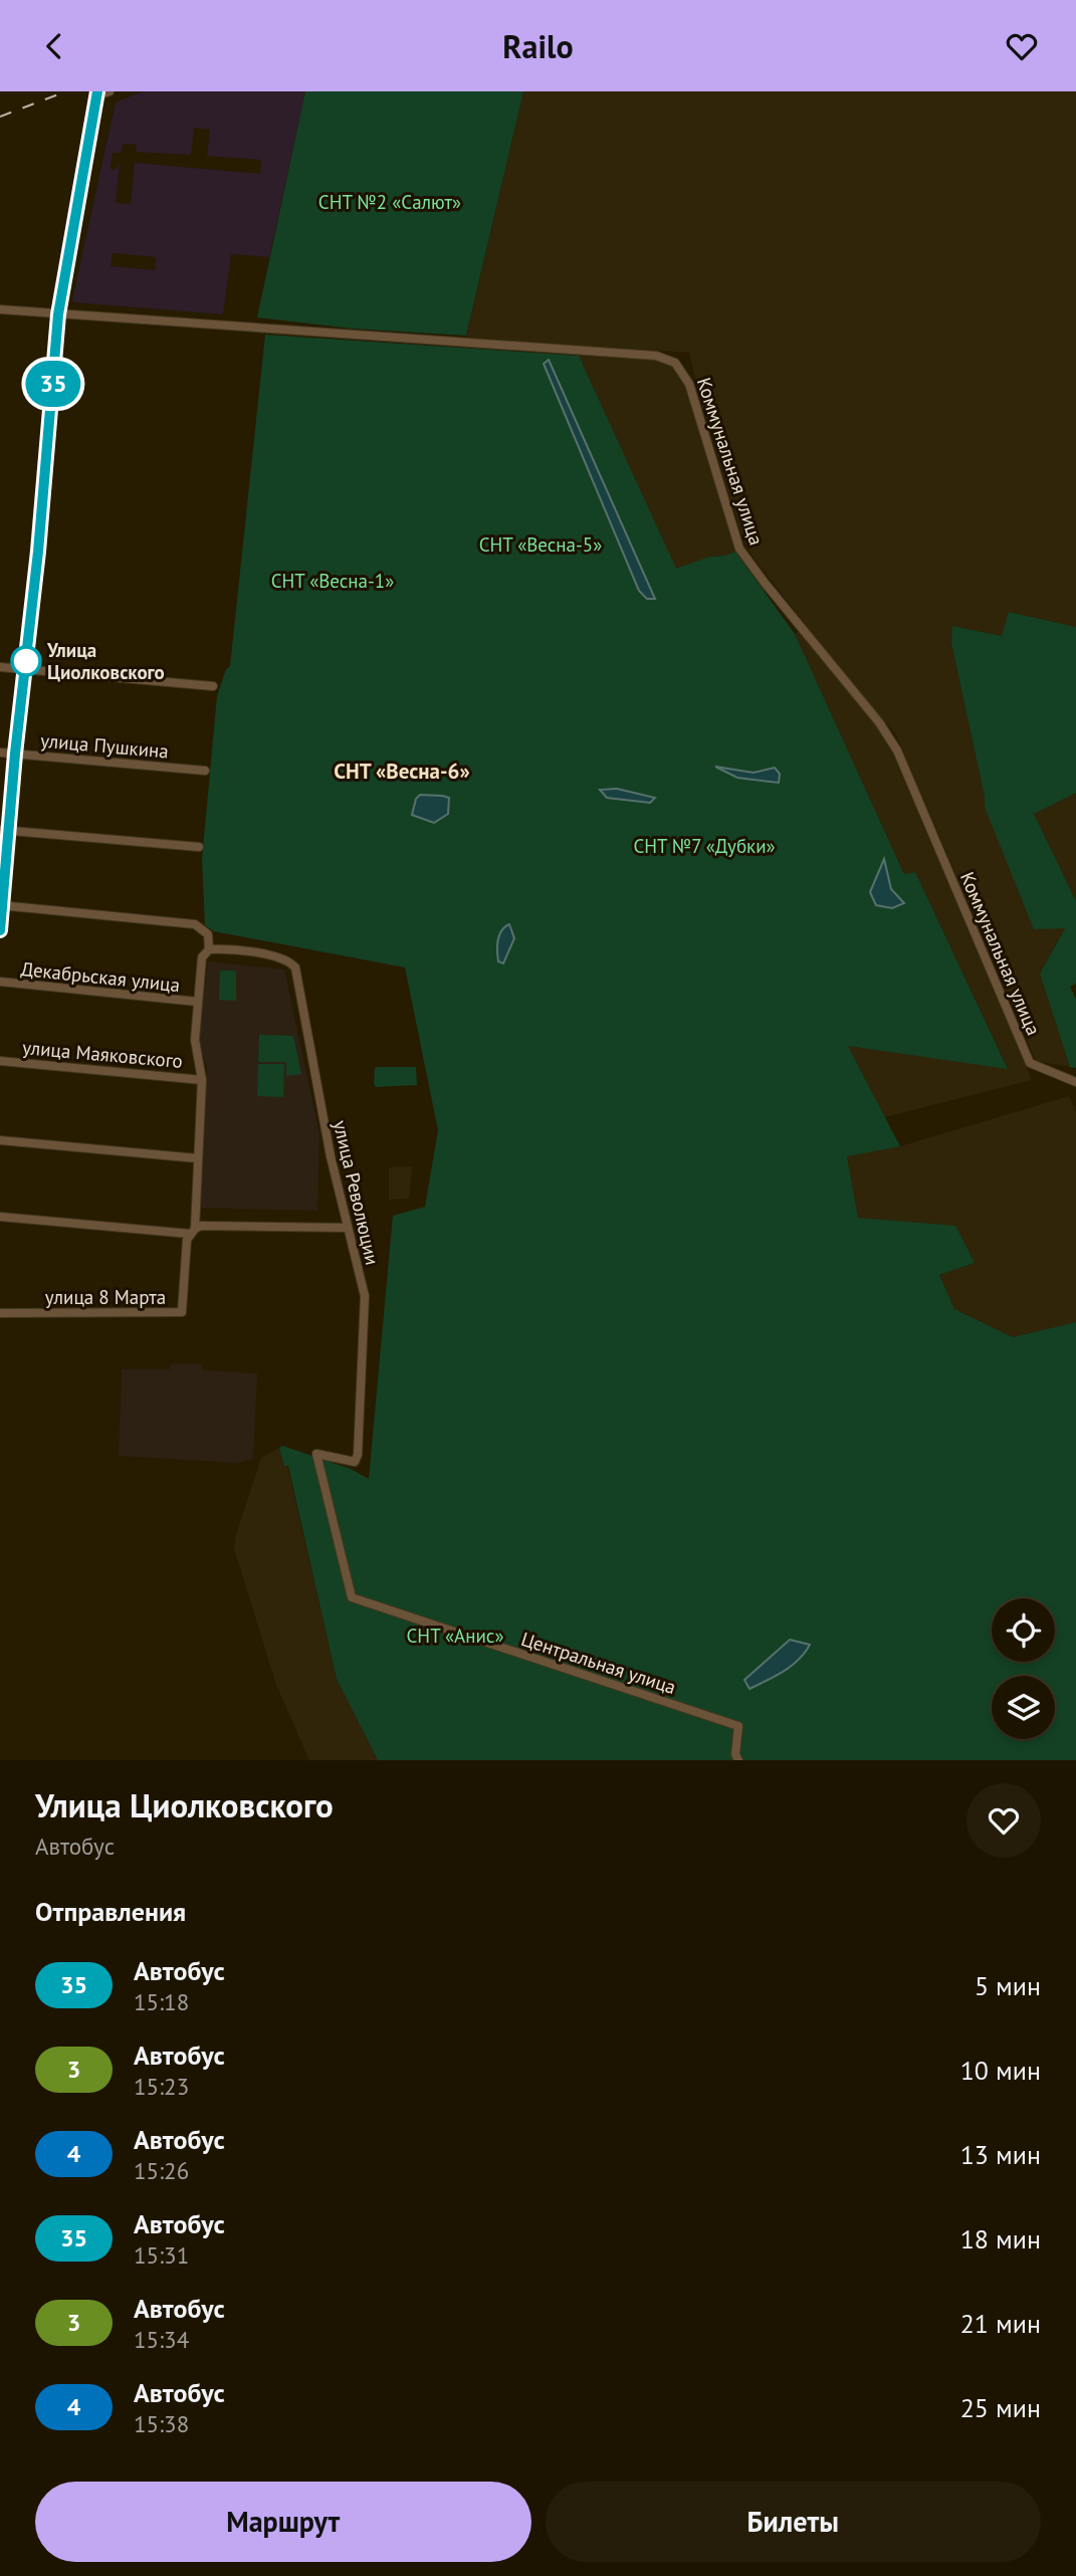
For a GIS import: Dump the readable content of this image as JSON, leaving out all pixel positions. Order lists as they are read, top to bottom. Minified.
{"streets":{"street":["Коммунальная улица","улица Пушкина","Декабрьская улица","улица Маяковского","улица Революции","улица 8 Марта","Центральная улица"]},"crossings":[["улица Революции","Центральная улица"]],"districts":["СНТ «Весна-6»"],"parks":["СНТ №2 «Салют»","СНТ «Весна-5»","СНТ «Весна-1»","СНТ №7 «Дубки»","СНТ «Анис»"],"places":["Улица Циолковского"],"lines":["bus line 35"],"page":{"header":"Railo","on_map":"35","heading":[["Улица Циолковского","Автобус"],"Отправления"],"list":[{"mark":"35","name":"Автобус","note":"15:18","value":"5 мин"},{"mark":"3","name":"Автобус","note":"15:23","value":"10 мин"},{"mark":"4","name":"Автобус","note":"15:26","value":"13 мин"},{"mark":"35","name":"Автобус","note":"15:31","value":"18 мин"},{"mark":"3","name":"Автобус","note":"15:34","value":"21 мин"},{"mark":"4","name":"Автобус","note":"15:38","value":"25 мин"}],"buttons":["Маршрут","Билеты"]}}
